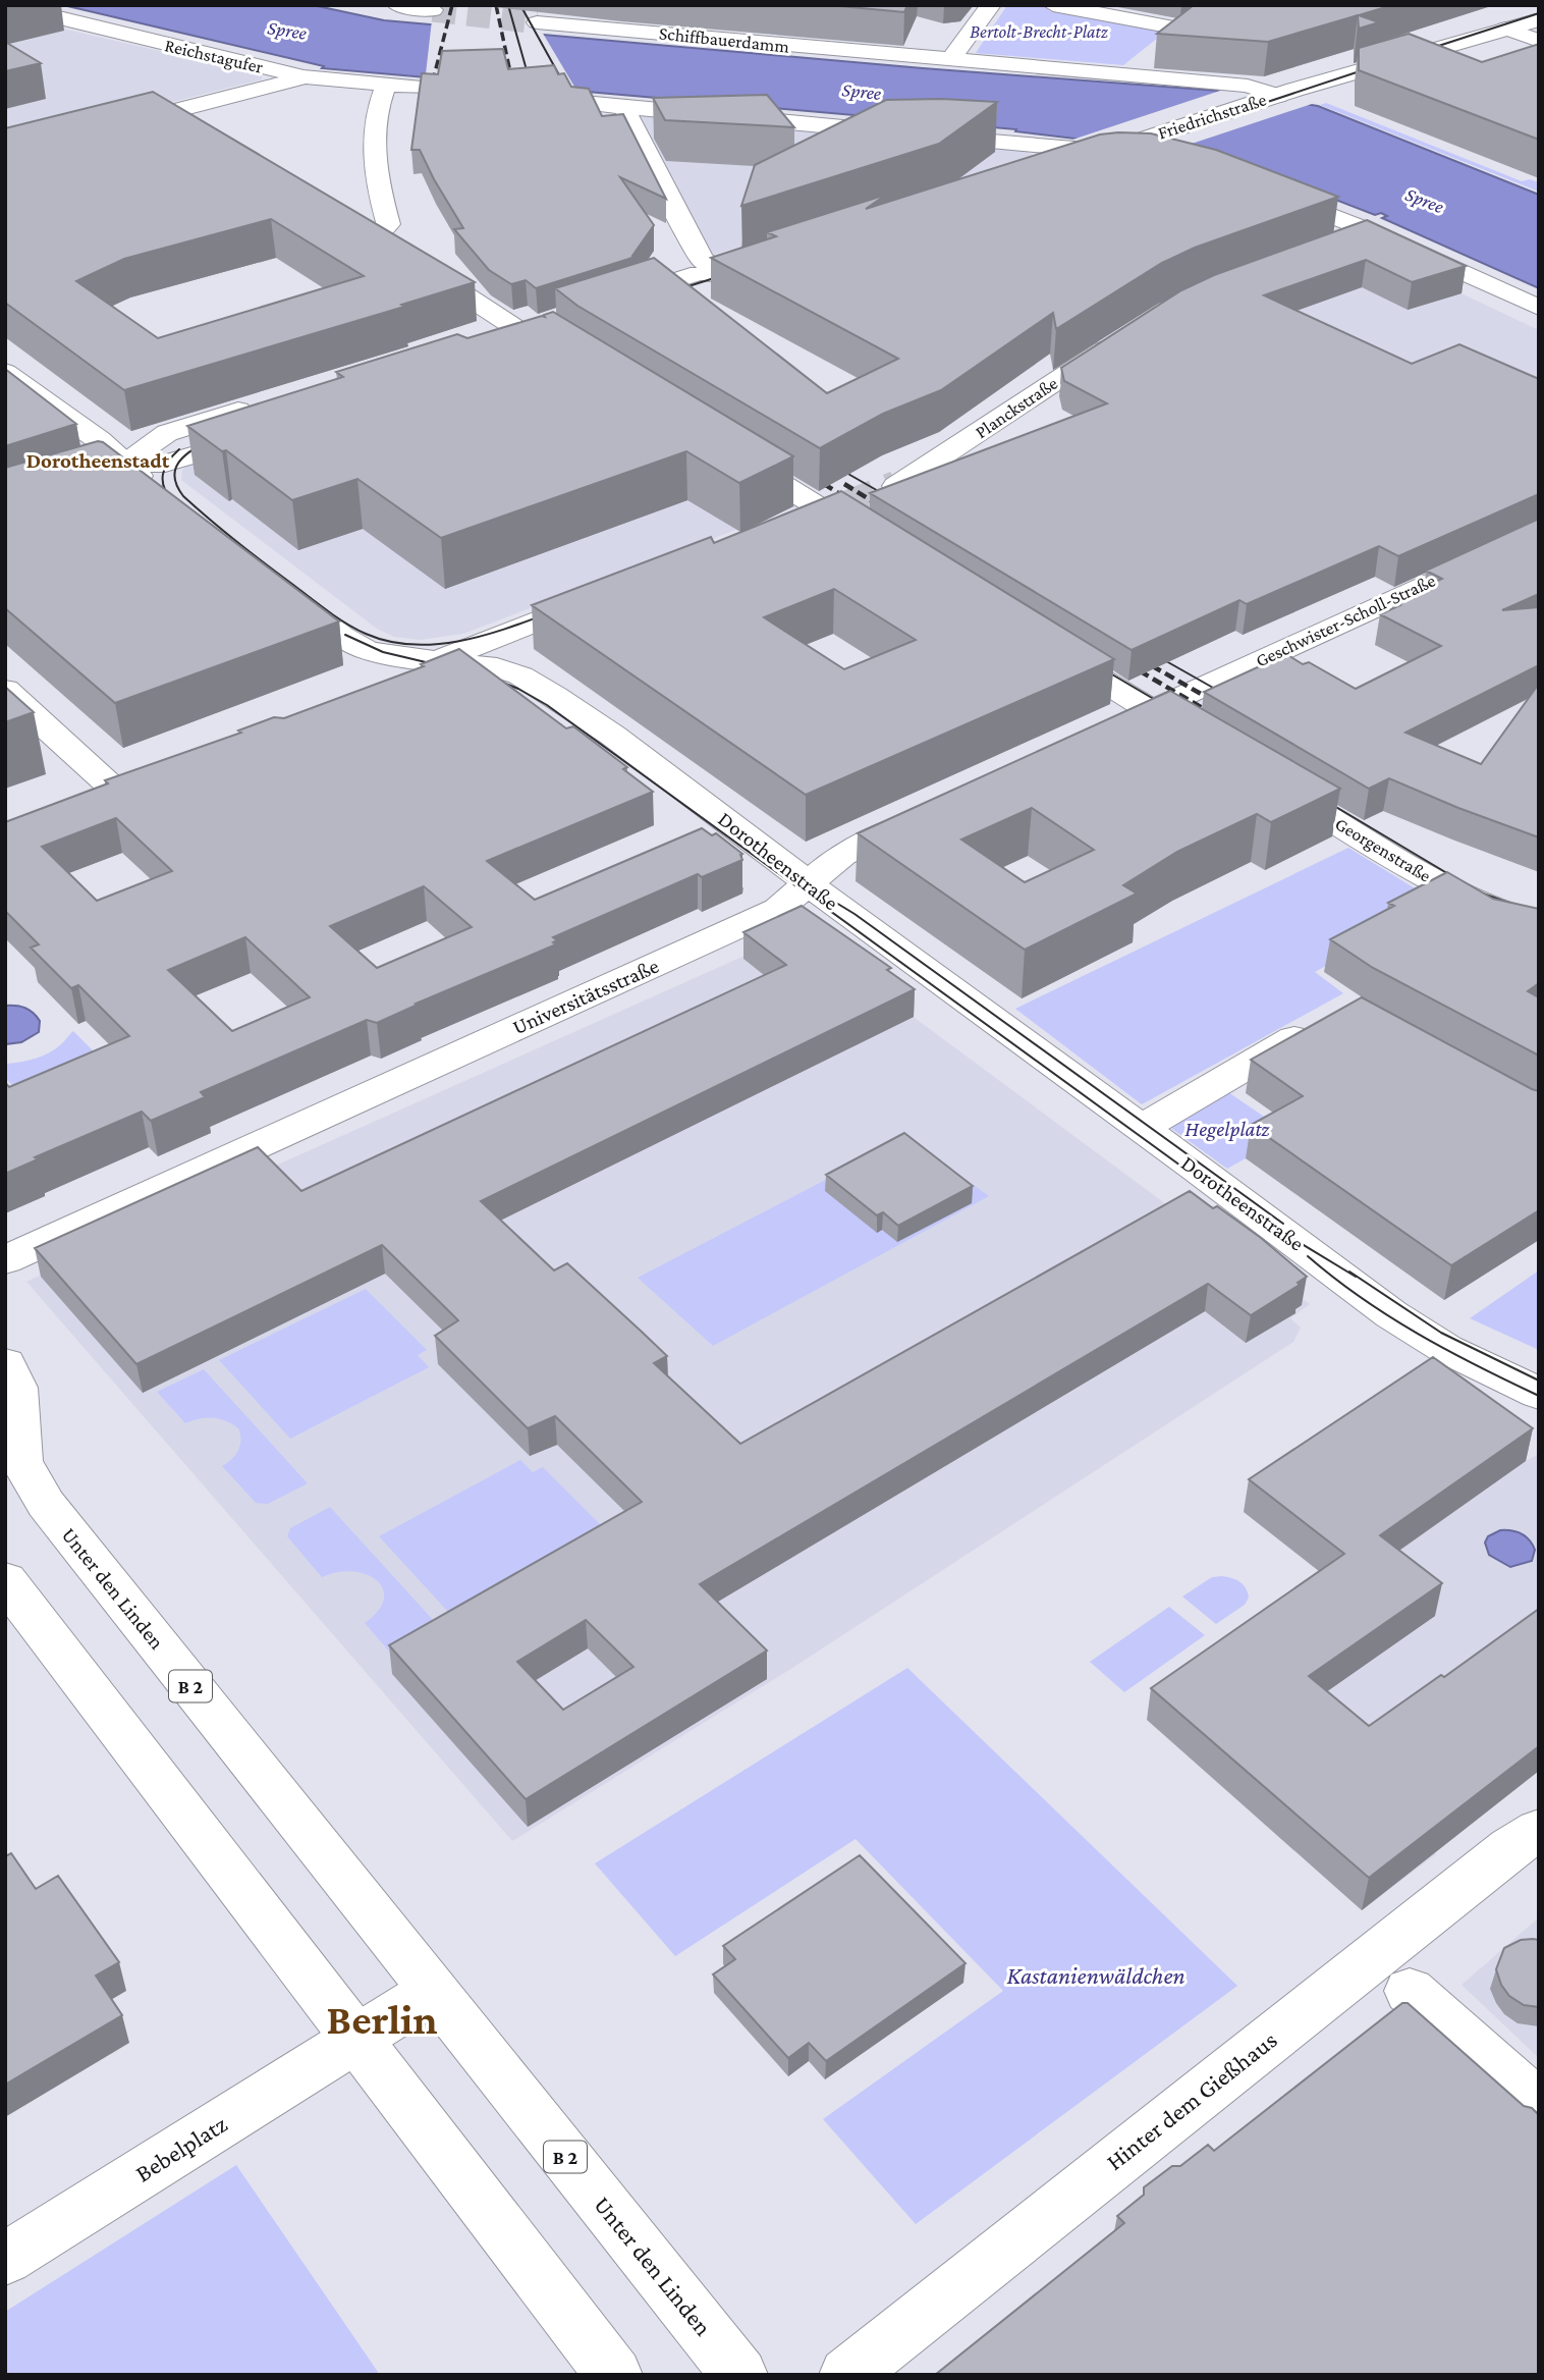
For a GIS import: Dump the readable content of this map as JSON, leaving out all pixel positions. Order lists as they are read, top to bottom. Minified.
{"streets":{"street":["Schiffbauerdamm","Reichstagufer","Friedrichstraße","Planckstraße","Geschwister-Scholl-Straße","Georgenstraße","Dorotheenstraße","Universitätsstraße","Unter den Linden","B 2","Hinter dem Gießhaus","Bebelplatz"]},"crossings":[["Schiffbauerdamm","Friedrichstraße"],["Dorotheenstraße","Universitätsstraße"]],"districts":["Dorotheenstadt","Berlin"],"water":["Spree"],"parks":["Bertolt-Brecht-Platz","Hegelplatz","Kastanienwäldchen"]}
